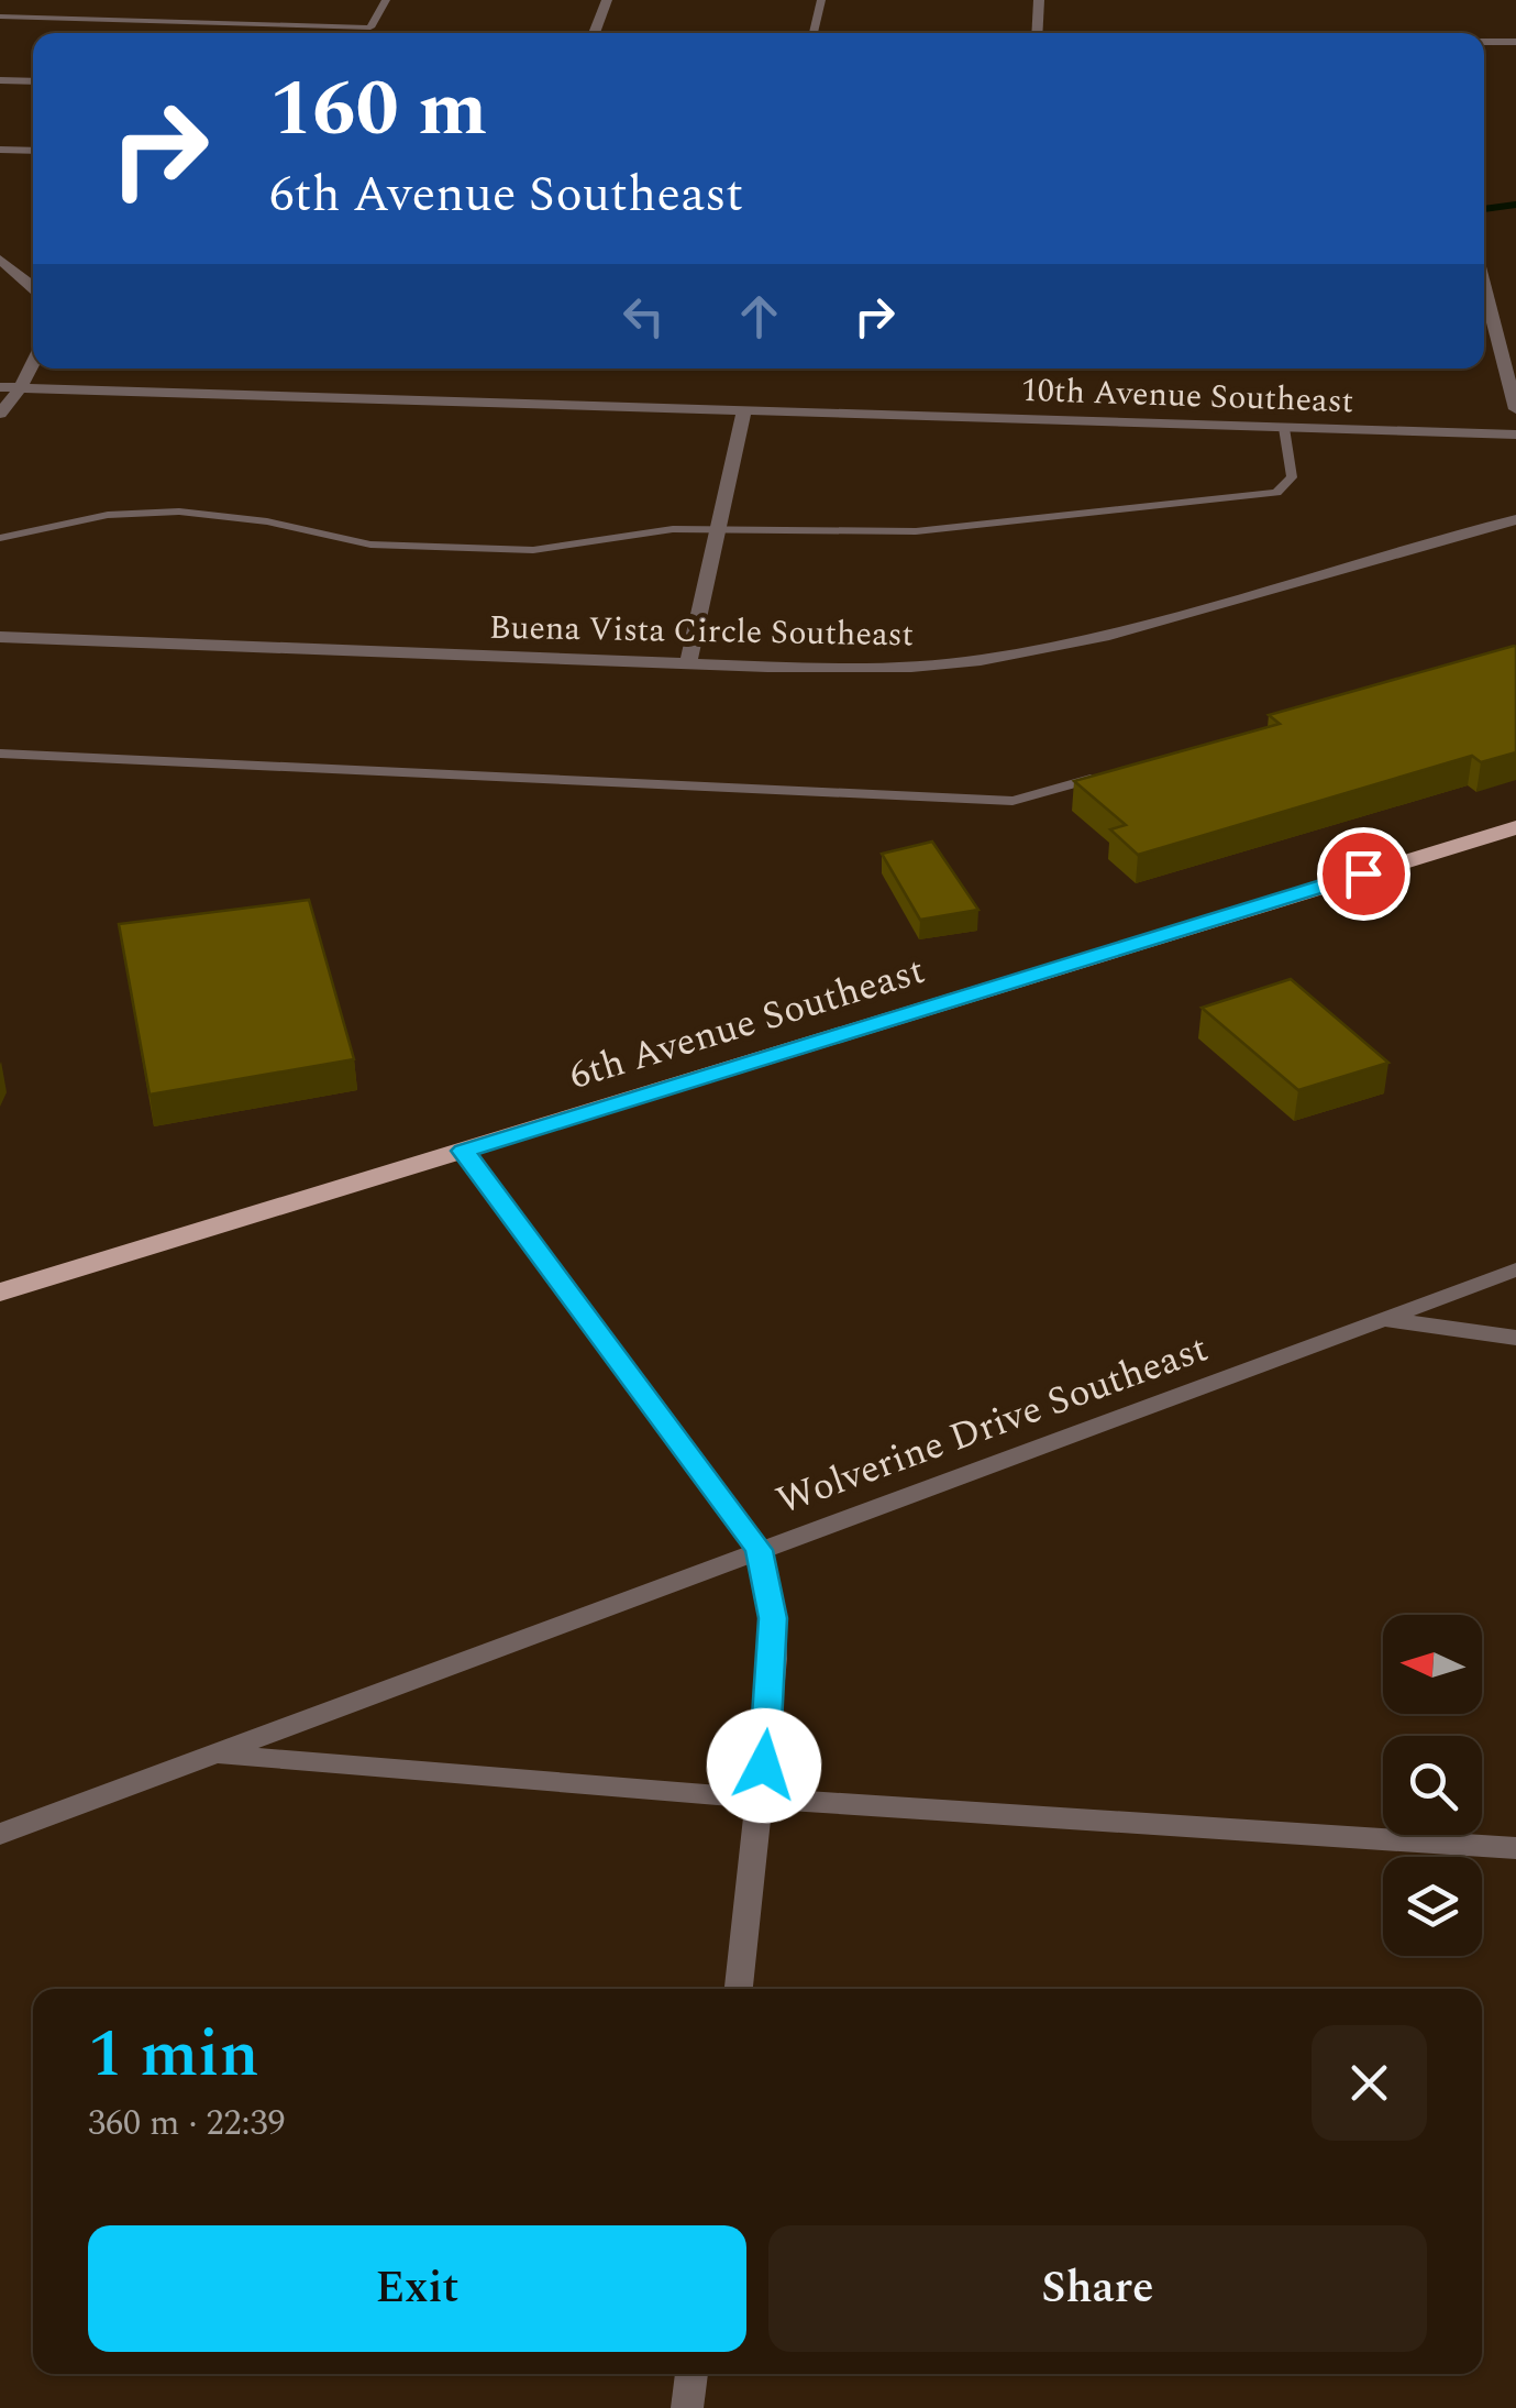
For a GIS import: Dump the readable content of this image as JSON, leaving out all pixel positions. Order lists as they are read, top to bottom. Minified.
{"streets":{"main road":["6th Avenue Southeast"],"street":["10th Avenue Southeast","Buena Vista Circle Southeast","Wolverine Drive Southeast"]},"north":"left","page":{"turn":["160 m","6th Avenue Southeast"],"heading":["1 min","360 m · 22:39"],"buttons":["Exit","Share"]}}
